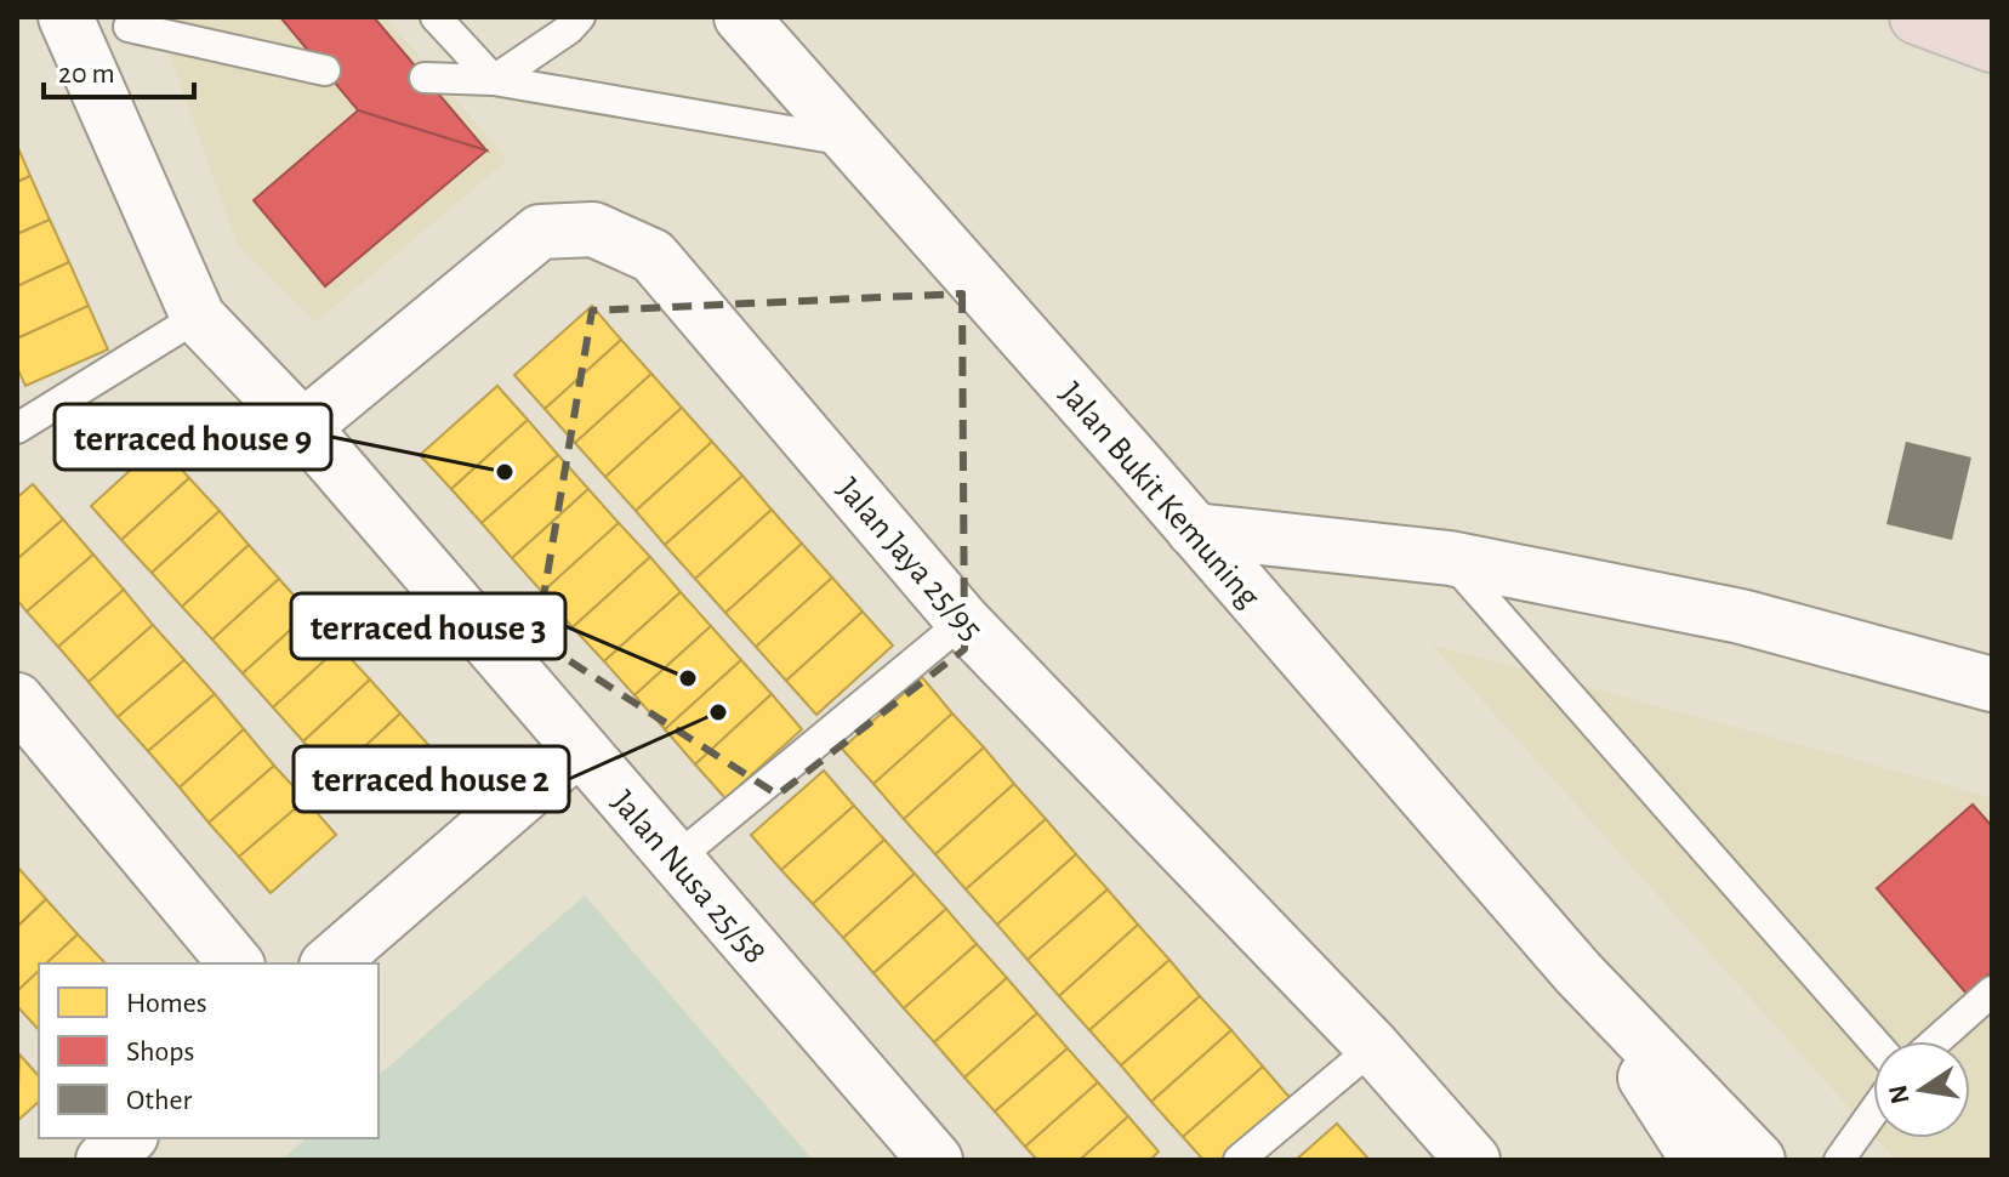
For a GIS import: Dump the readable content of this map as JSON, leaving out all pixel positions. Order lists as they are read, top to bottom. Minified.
{"streets":{"street":["Jalan Bukit Kemuning","Jalan Jaya 25/95","Jalan Nusa 25/58"]},"crossings":[["Jalan Jaya 25/95","Jalan Nusa 25/58"]],"places":["terraced house 9","terraced house 3","terraced house 2"],"legend":["Homes","Shops","Other"],"scale_bar":"20 m","north":"left"}
